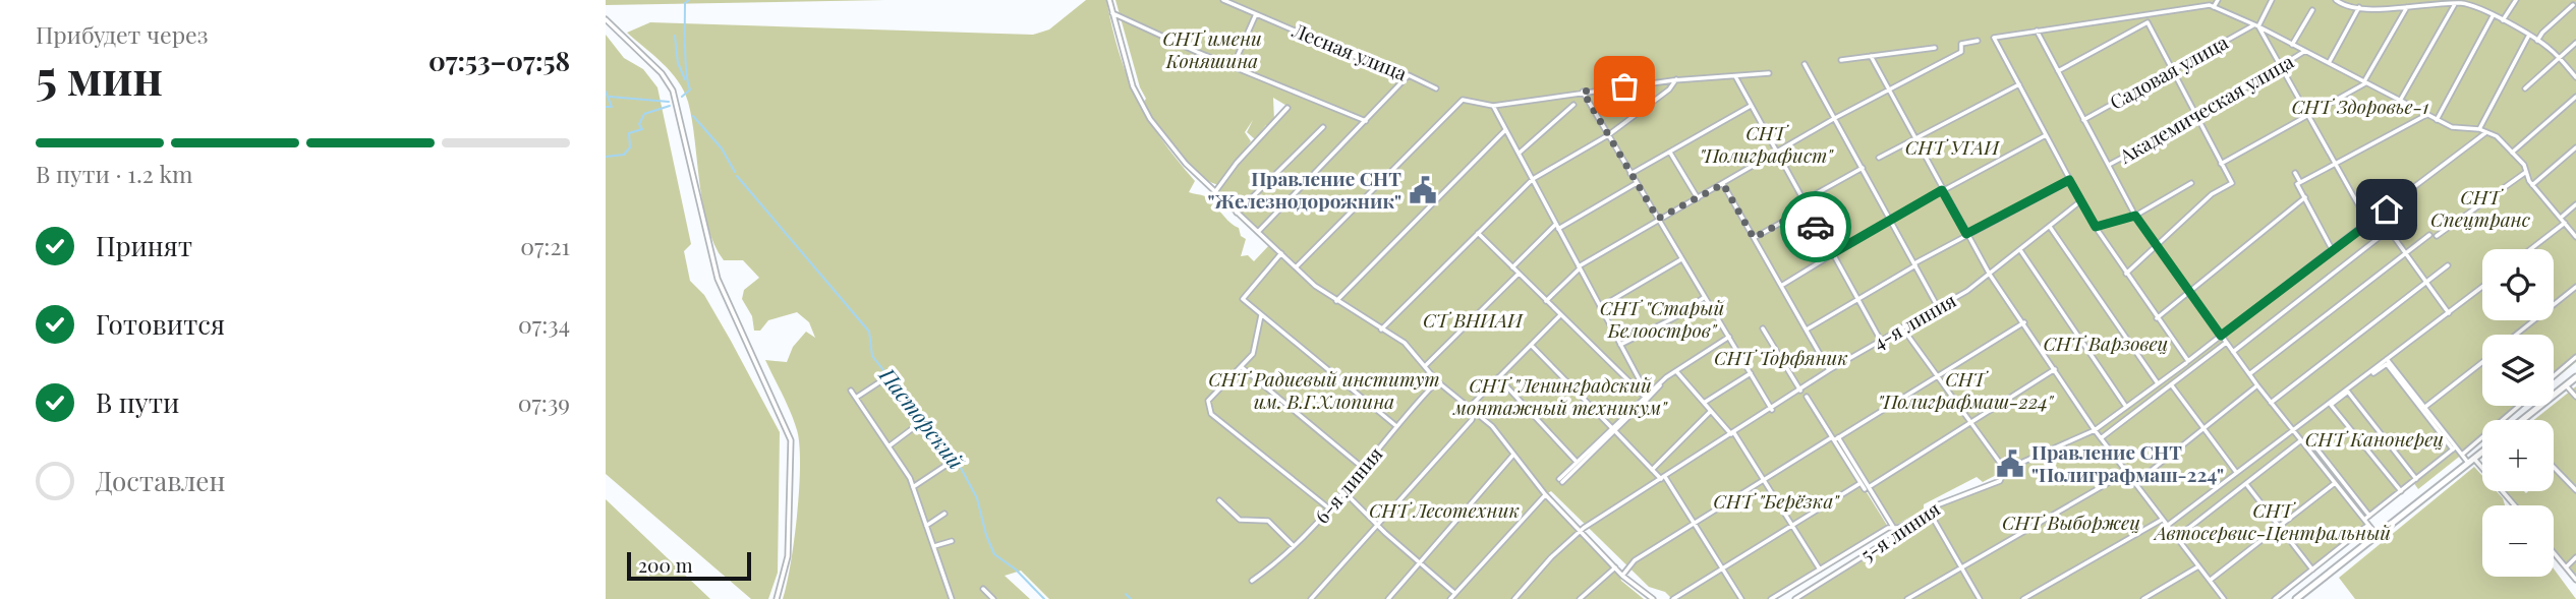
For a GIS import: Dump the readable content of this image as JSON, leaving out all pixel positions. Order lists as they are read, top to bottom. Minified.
{"streets":{"street":["Лесная улица","Садовая улица","Академическая улица","4-я линия","6-я линия","5-я линия"]},"water":["Пасторский"],"parks":["СНТ имени Коняшина","СНТ Здоровье-1","СНТ \"Полиграфист\"","СНТ УГАИ","СНТ Спецтранс","СНТ \"Старый Белоостров\"","СТ ВНИАИ","СНТ Варзовец","СНТ Торфяник","СНТ Радиевый институт им. В.Г.Хлопина","СНТ \"Полиграфмаш-224\"","СНТ \"Ленинградский монтажный техникум\"","СНТ Канонерец","СНТ \"Берёзка\"","СНТ Лесотехник","СНТ Автосервис-Центральный","СНТ Выборжец"],"places":{"public building":["Правление СНТ \"Железнодорожник\"","Правление СНТ \"Полиграфмаш-224\""]},"scale_bar":"200 m","page":{"heading":["5 мин","Прибудет через","07:53–07:58"],"bar":"В пути · 1.2 km","list":[["Принят","07:21"],["Готовится","07:34"],["В пути","07:39"],"Доставлен"],"map_buttons":["+","−"],"scale":"200 m"}}
